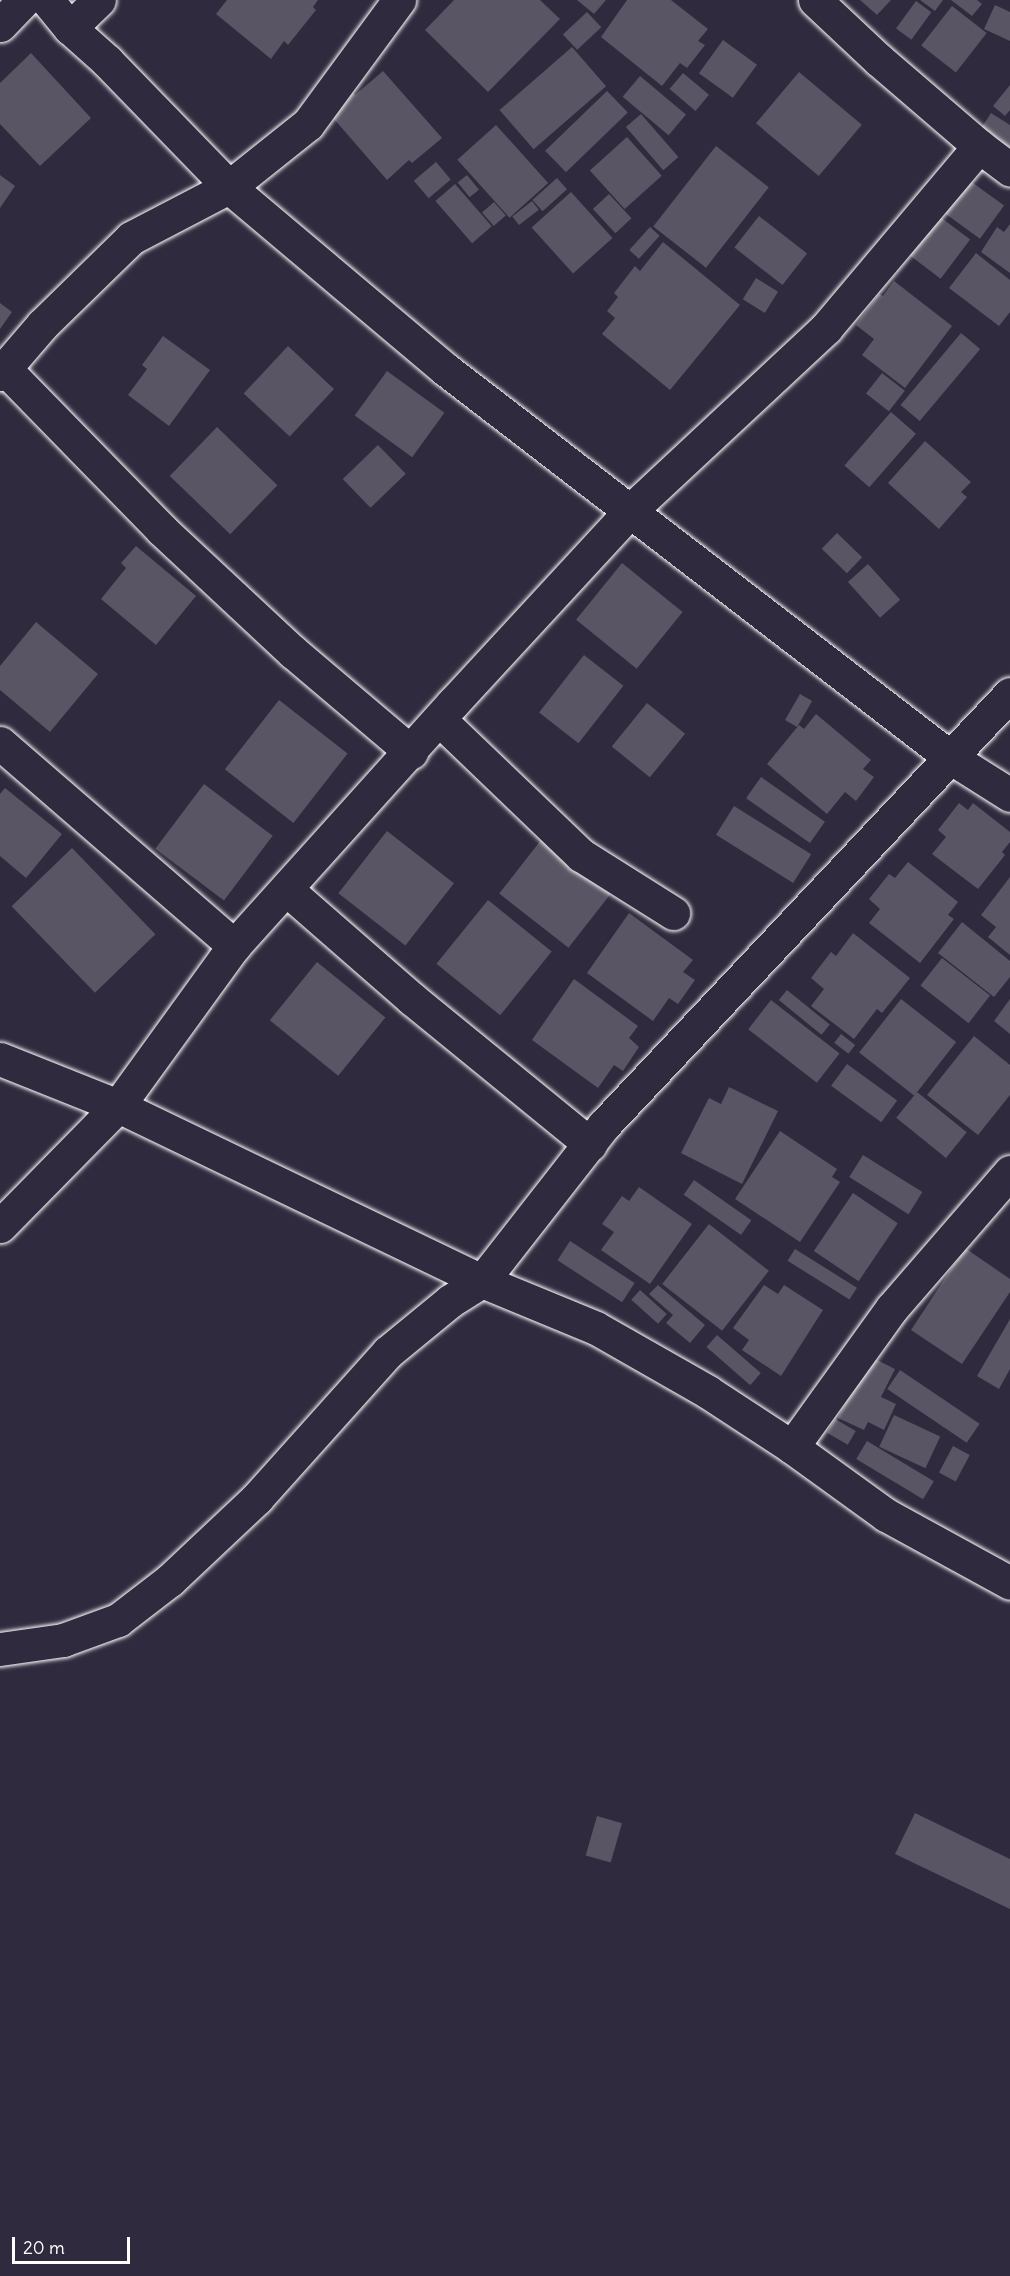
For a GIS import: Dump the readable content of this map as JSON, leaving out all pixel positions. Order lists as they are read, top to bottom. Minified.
{"scale_bar":"20 m"}
